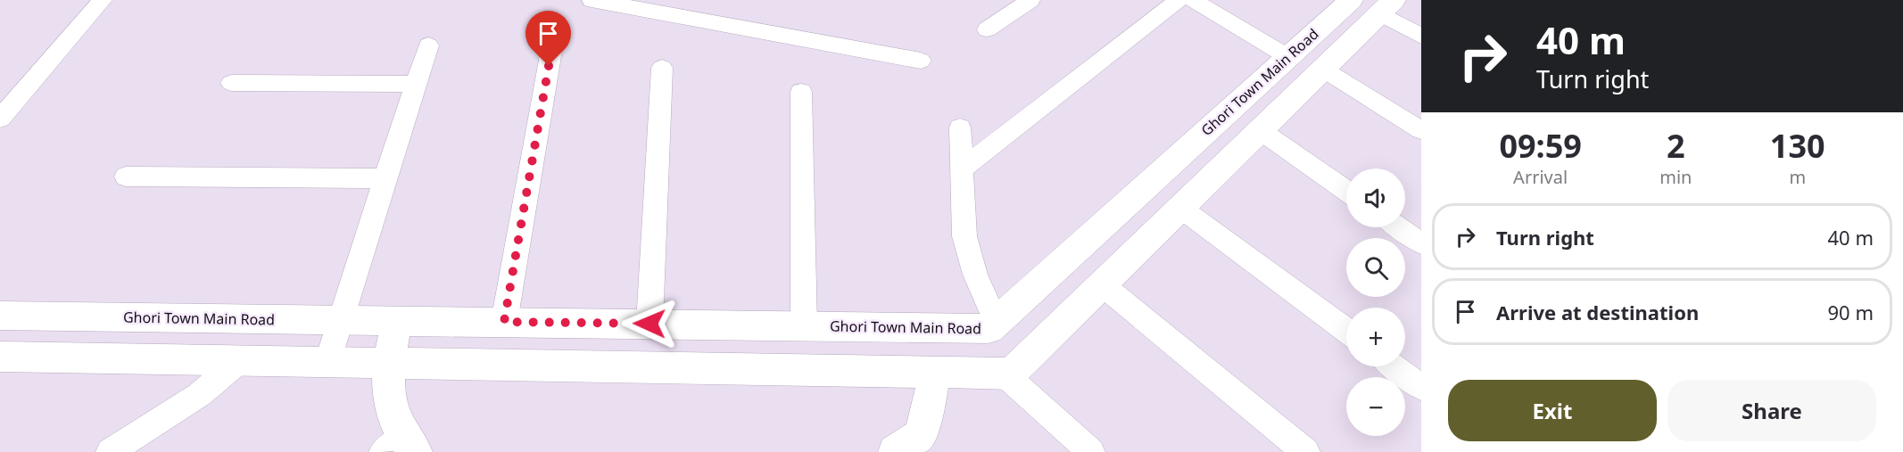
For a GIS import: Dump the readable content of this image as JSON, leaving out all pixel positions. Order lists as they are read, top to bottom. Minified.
{"streets":{"street":["Ghori Town Main Road"]},"page":{"turn":["40 m","Turn right"],"eta":["09:59","Arrival","2","min","130","m"],"map_buttons":["+","−"],"list":[{"name":"Turn right","value":"40 m"},{"name":"Arrive at destination","value":"90 m"}],"buttons":["Exit","Share"]}}
